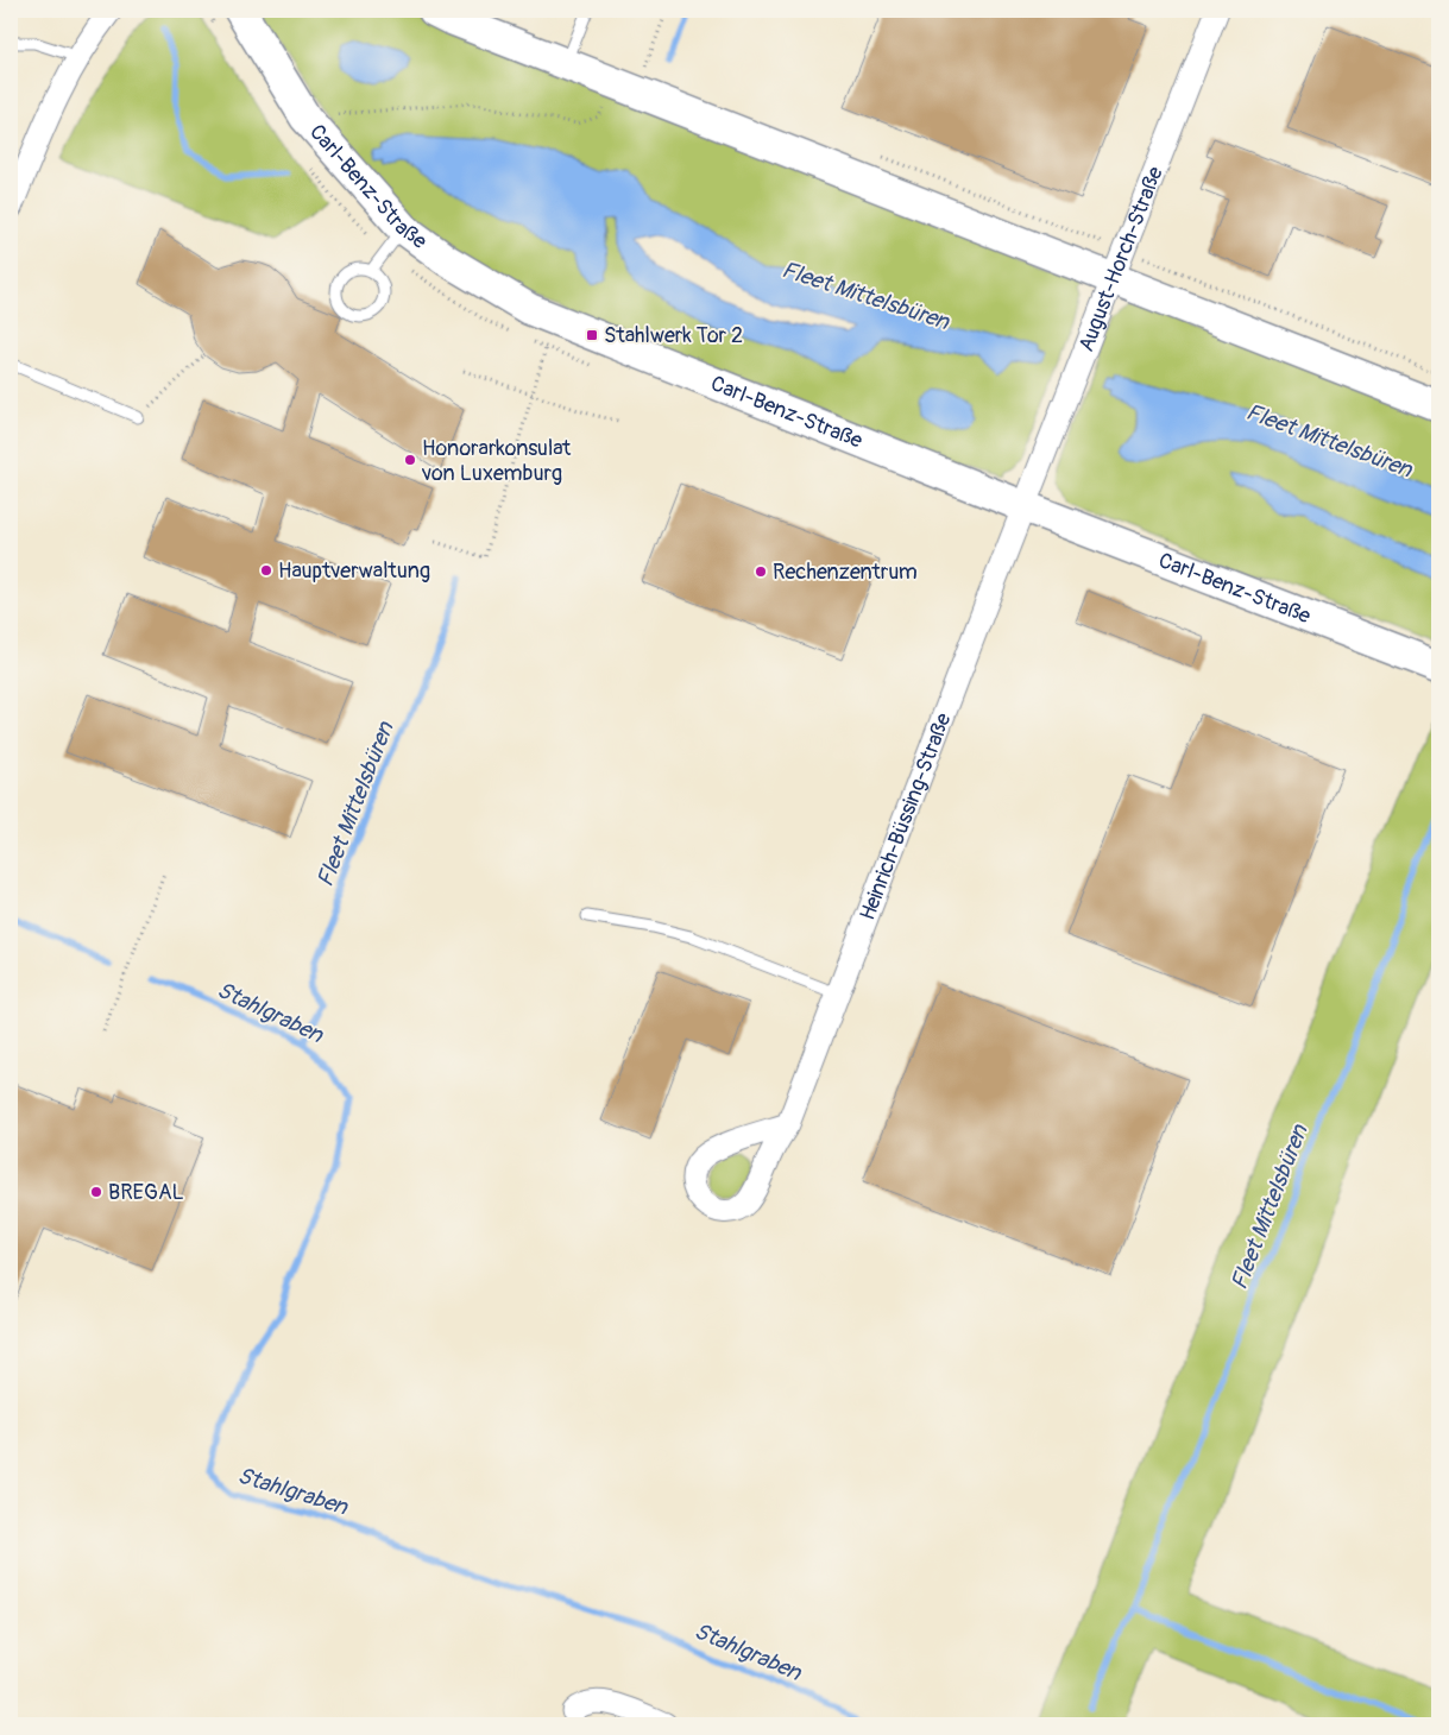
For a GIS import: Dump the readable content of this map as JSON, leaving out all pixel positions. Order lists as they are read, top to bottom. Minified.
{"streets":{"street":["Carl-Benz-Straße","August-Horch-Straße","Heinrich-Büssing-Straße"]},"crossings":[["Carl-Benz-Straße","August-Horch-Straße"],["Carl-Benz-Straße","Heinrich-Büssing-Straße"],["August-Horch-Straße","Heinrich-Büssing-Straße"]],"water":["Fleet Mittelsbüren","Stahlgraben"],"places":{"transit":["Stahlwerk Tor 2"],"other":["Honorarkonsulat von Luxemburg","Hauptverwaltung","Rechenzentrum","BREGAL"]}}
